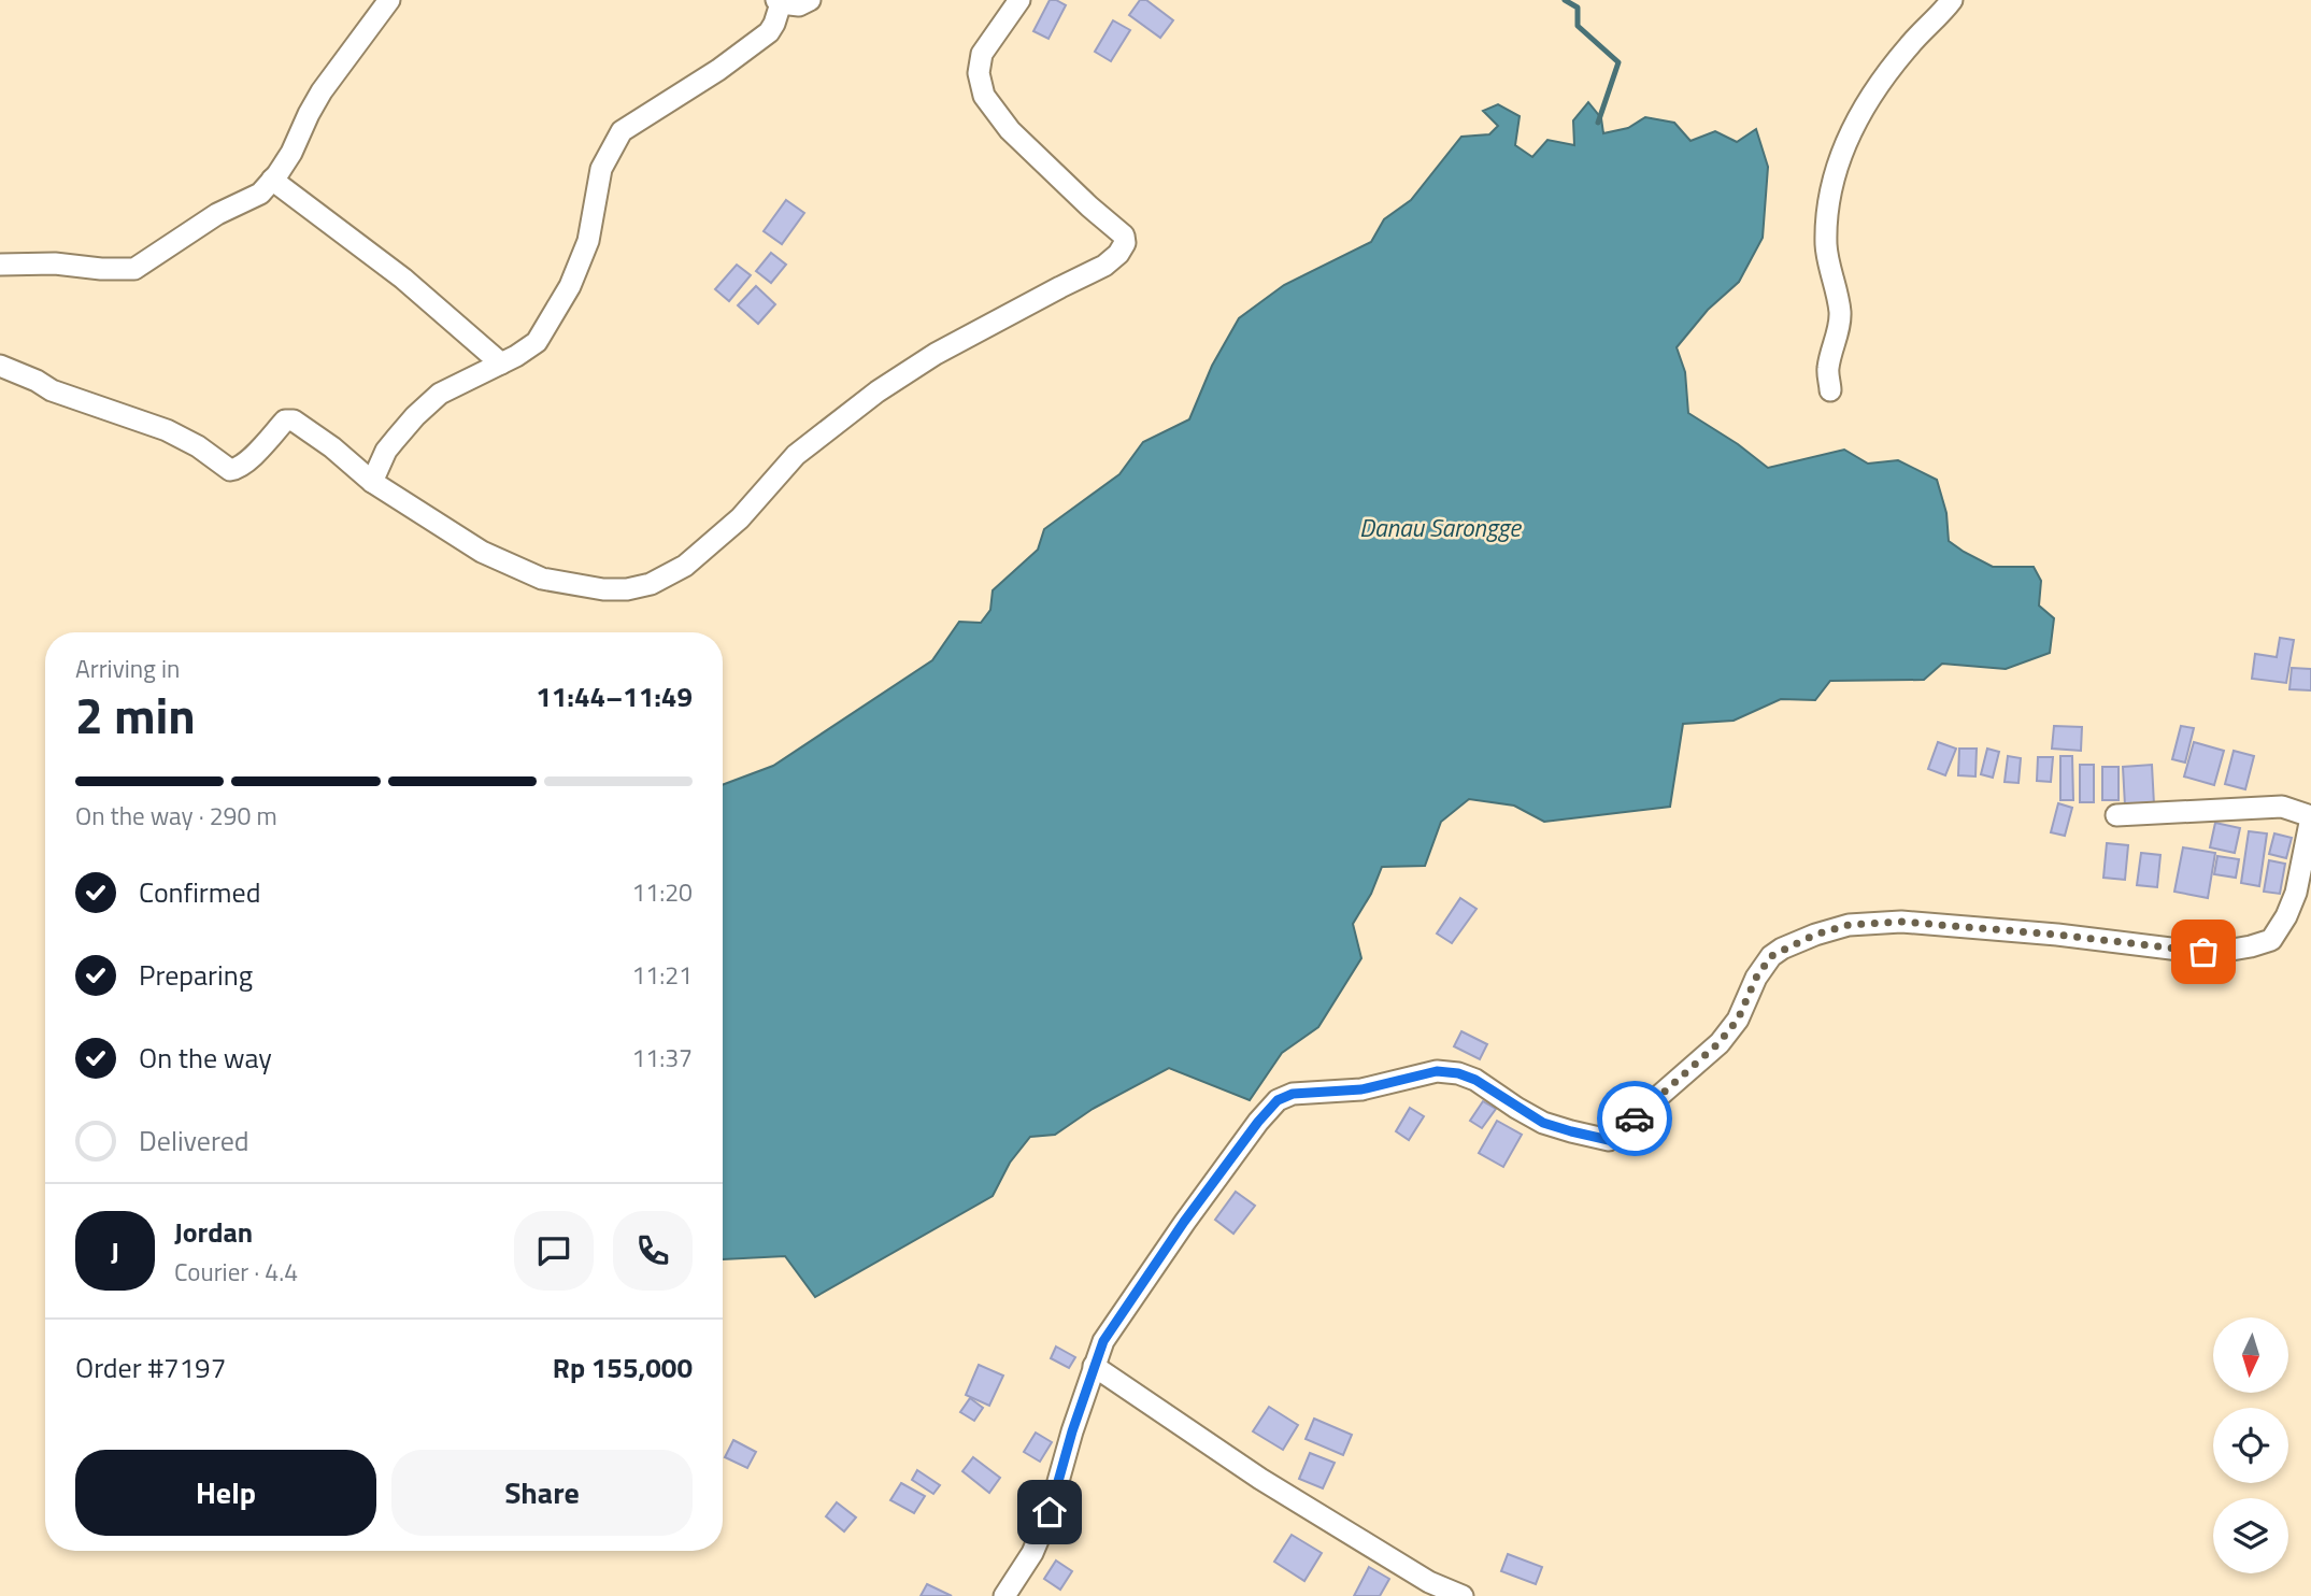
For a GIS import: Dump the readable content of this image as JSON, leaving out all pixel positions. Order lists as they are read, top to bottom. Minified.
{"water":["Danau Sarongge"],"north":"bottom","page":{"heading":["2 min","Arriving in","11:44–11:49"],"panel":["Jordan","Courier · 4.4","Order #7197","Rp 155,000"],"bar":"On the way · 290 m","list":[["Confirmed","11:20"],["Preparing","11:21"],["On the way","11:37"],"Delivered"],"round":"J","buttons":["Help","Share"]}}
